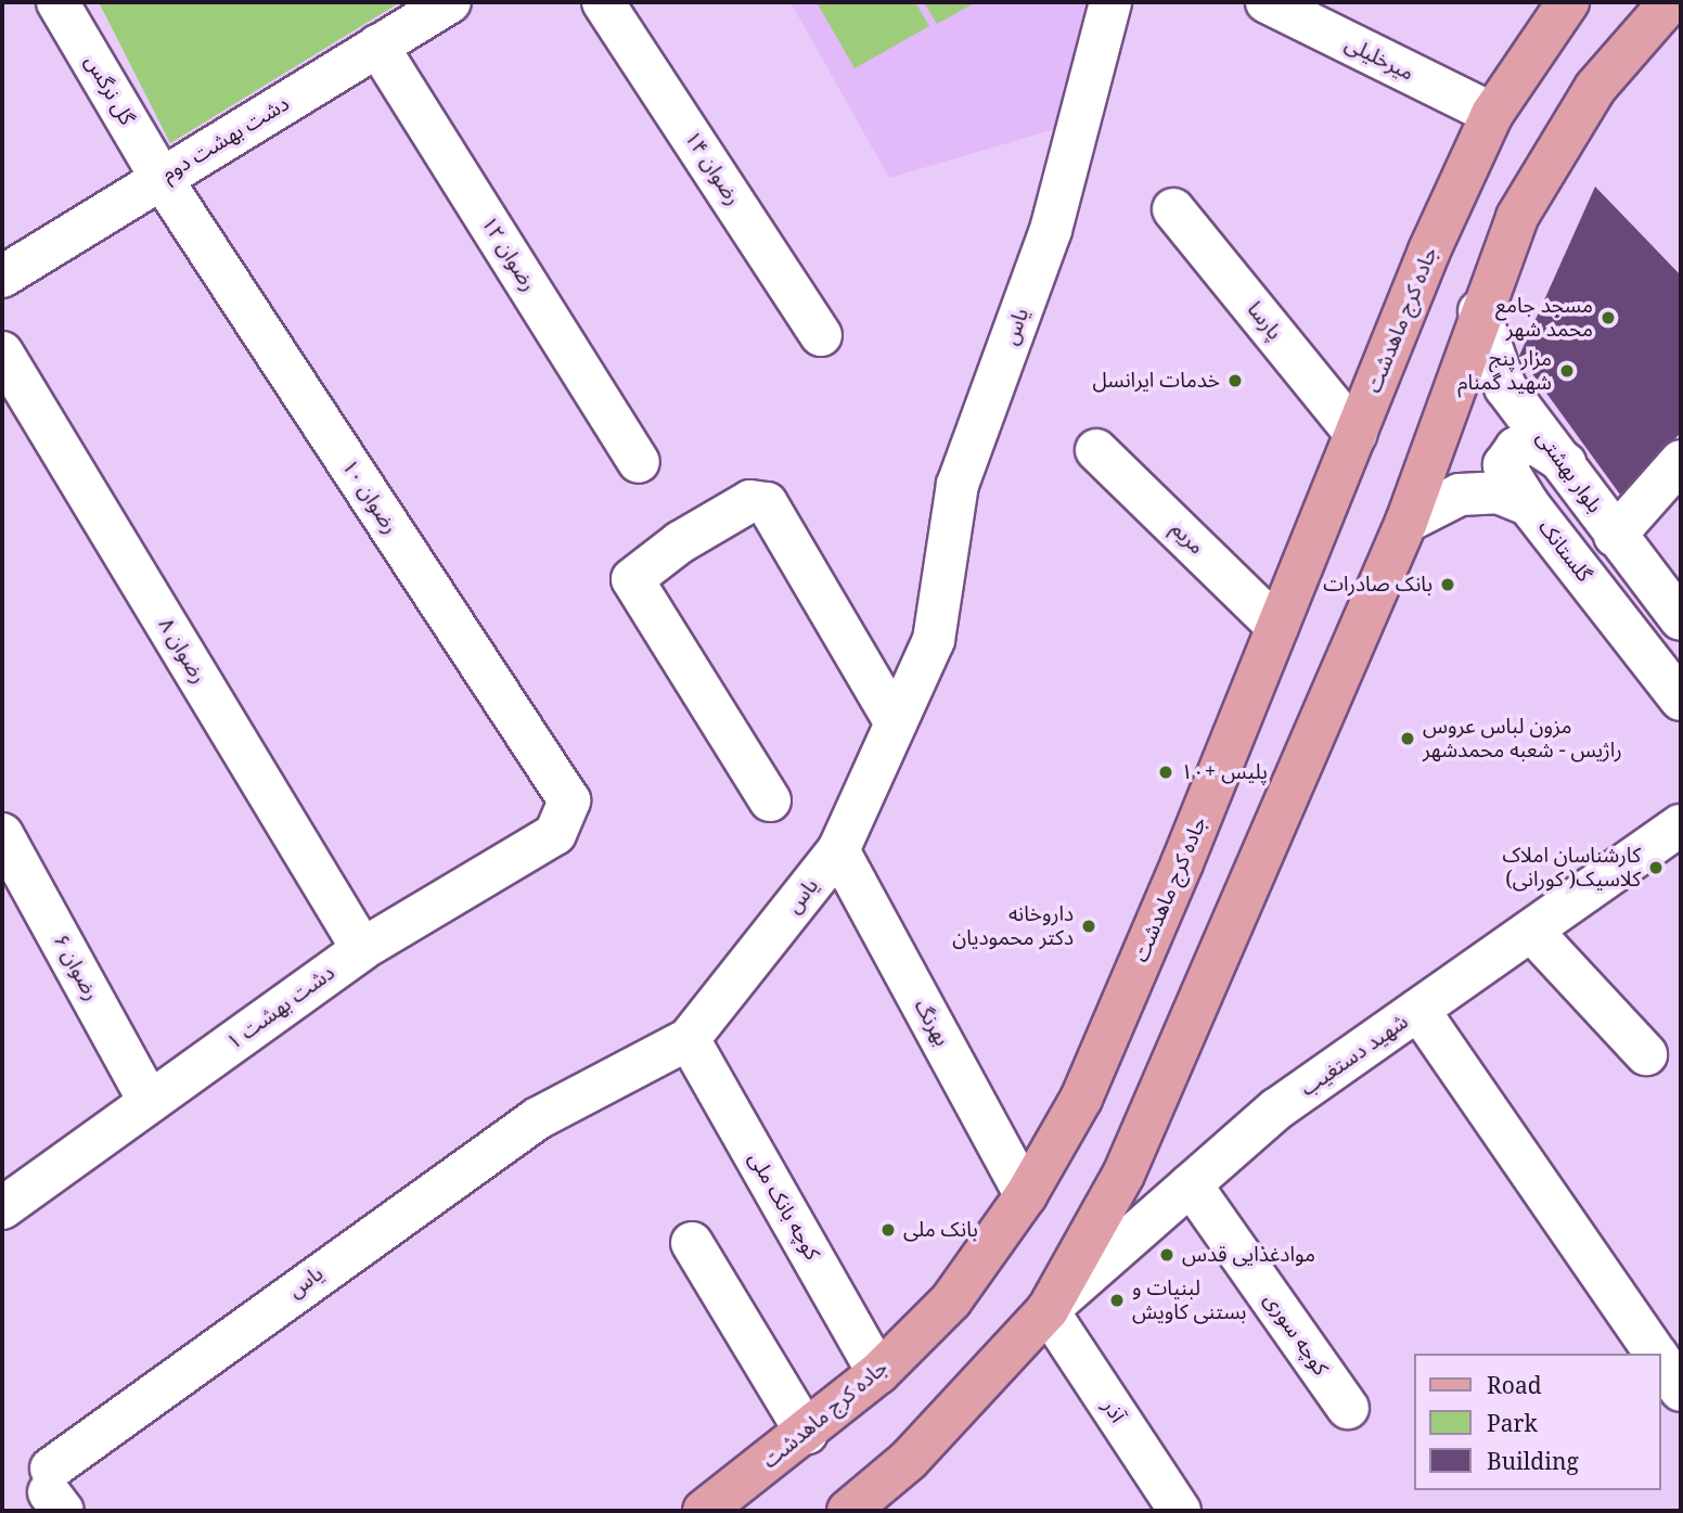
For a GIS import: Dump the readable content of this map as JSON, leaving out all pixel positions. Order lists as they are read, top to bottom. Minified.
{"streets":{"main road":["جاده کرج ماهدشت"],"street":["میرخلیلی","گل نرگس","دشت بهشت دوم","رضوان ۱۴","رضوان ۱۲","پارسا","یاس","بلوار بهشتی","رضوان ۱۰","مریم","گلستانک","رضوان ۸","رضوان ۶","دشت بهشت ۱","بهرنگ","شهید دستغیب","کوچه بانک ملی","کوچه سوری","آذر"]},"crossings":[["میرخلیلی","جاده کرج ماهدشت"],["گل نرگس","دشت بهشت دوم"],["گل نرگس","رضوان ۱۰"],["دشت بهشت دوم","رضوان ۱۲"],["دشت بهشت دوم","رضوان ۱۰"],["جاده کرج ماهدشت","پارسا"],["جاده کرج ماهدشت","مریم"],["جاده کرج ماهدشت","بهرنگ"],["جاده کرج ماهدشت","کوچه بانک ملی"],["یاس","بهرنگ"],["یاس","کوچه بانک ملی"],["رضوان ۱۰","دشت بهشت ۱"],["رضوان ۸","دشت بهشت ۱"],["رضوان ۶","دشت بهشت ۱"],["شهید دستغیب","کوچه سوری"],["شهید دستغیب","آذر"]],"places":["مسجد جامع محمد شهر","مزار پنج شهید گمنام","خدمات ایرانسل","بانک صادرات","مزون لباس عروس راژیس - شعبه محمدشهر","پلیس +۱۰","کارشناسان املاک کلاسیک( کورانی)","داروخانه دکتر محمودیان","بانک ملی","موادغذایی قدس","لبنیات و بستنی کاویش"],"legend":["Road","Park","Building"]}
